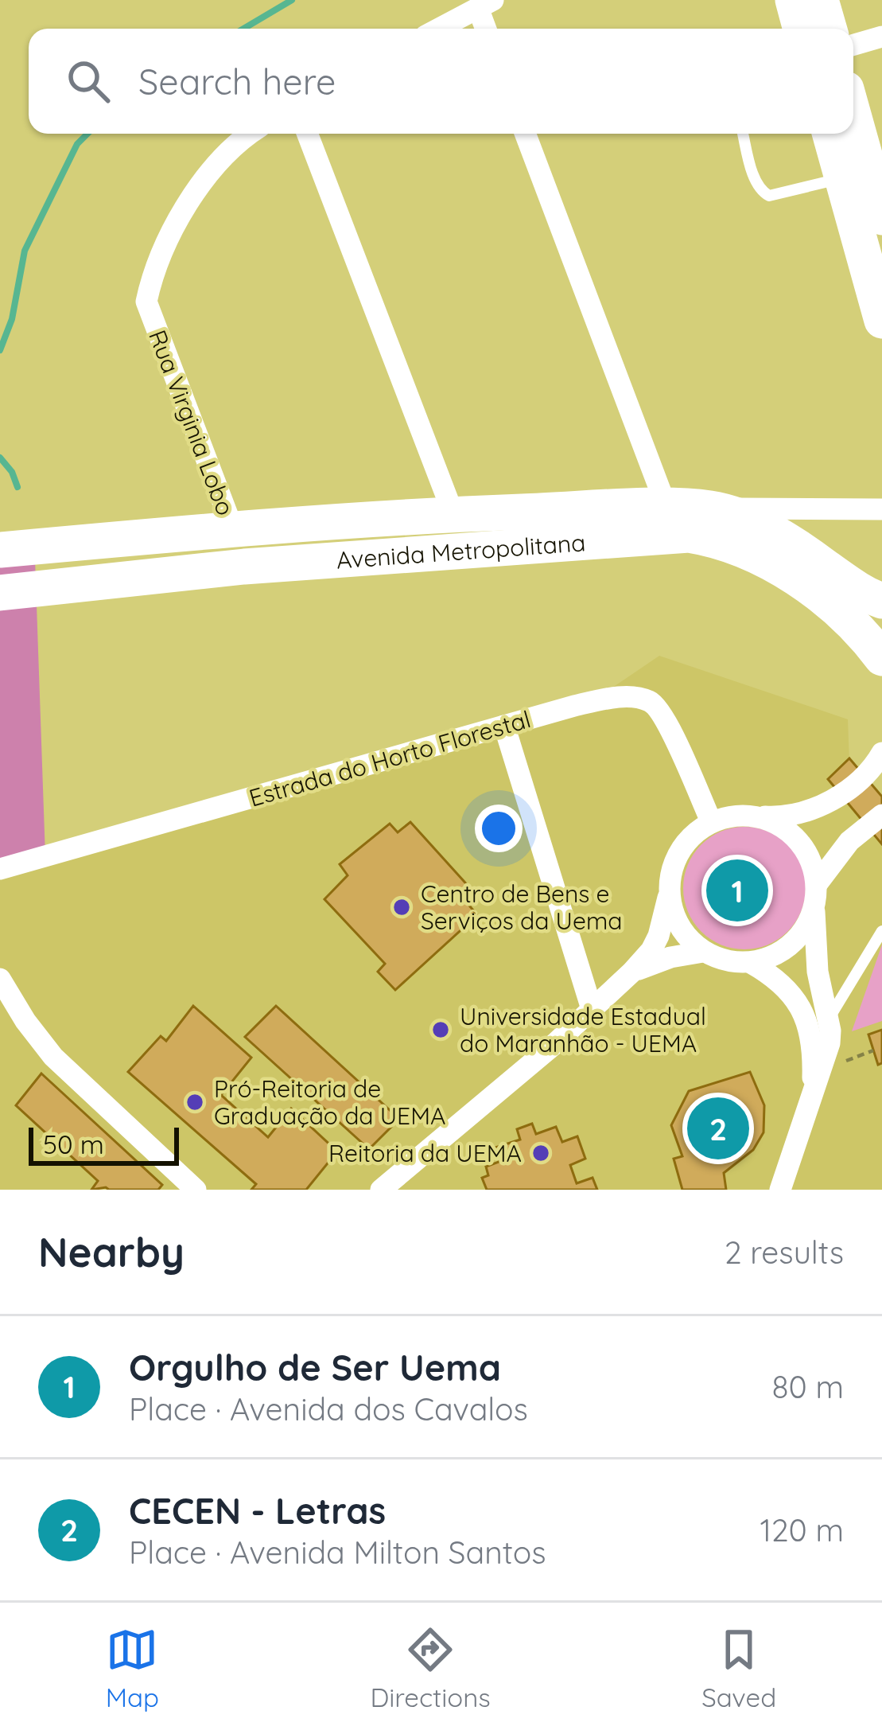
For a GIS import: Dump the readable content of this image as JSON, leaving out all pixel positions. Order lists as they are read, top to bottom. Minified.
{"streets":{"main road":["Avenida Metropolitana"],"street":["Rua Virginia Lobo","Estrada do Horto Florestal"]},"crossings":[["Rua Virginia Lobo","Avenida Metropolitana"]],"places":["Centro de Bens e Serviços da Uema","Universidade Estadual do Maranhão - UEMA","Pró-Reitoria de Graduação da UEMA","Reitoria da UEMA"],"scale_bar":"50 m","page":{"search":"Search here","pins":["1","2"],"scale":"50 m","heading":["Nearby","2 results"],"list":[{"mark":"1","name":"Orgulho de Ser Uema","note":"Place · Avenida dos Cavalos","value":"80 m"},{"mark":"2","name":"CECEN - Letras","note":"Place · Avenida Milton Santos","value":"120 m"}],"nav":["Map","Directions","Saved"]}}
